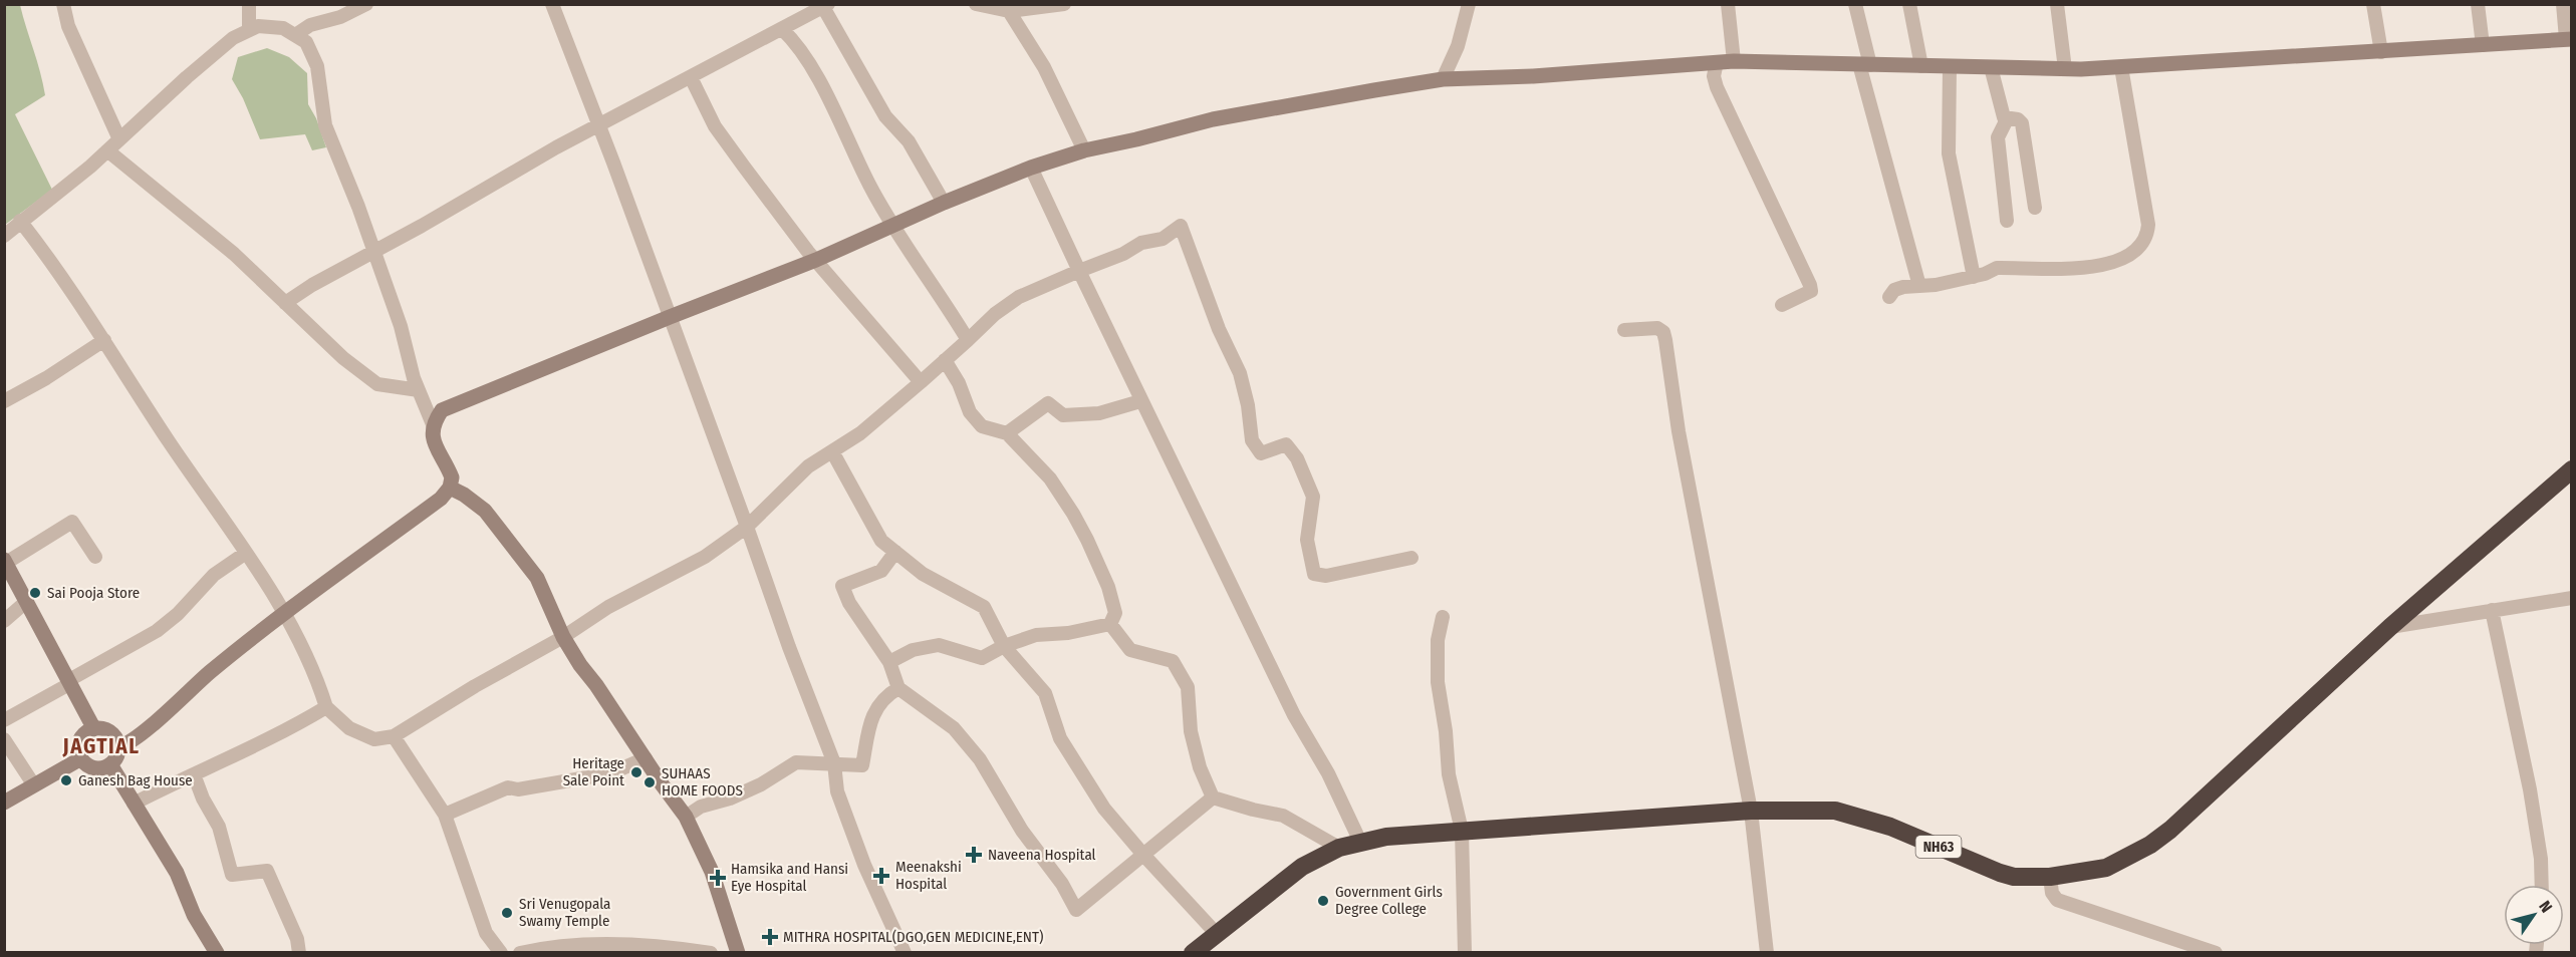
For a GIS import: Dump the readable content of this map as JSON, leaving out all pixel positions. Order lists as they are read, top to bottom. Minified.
{"streets":{"highway":["NH63"]},"districts":["JAGTIAL"],"places":{"other":["Sai Pooja Store","Heritage Sale Point","Ganesh Bag House","SUHAAS HOME FOODS","Government Girls Degree College","Sri Venugopala Swamy Temple"],"health":["Naveena Hospital","Meenakshi Hospital","Hamsika and Hansi Eye Hospital","MITHRA HOSPITAL(DGO,GEN MEDICINE,ENT)"]},"north":"top right"}
